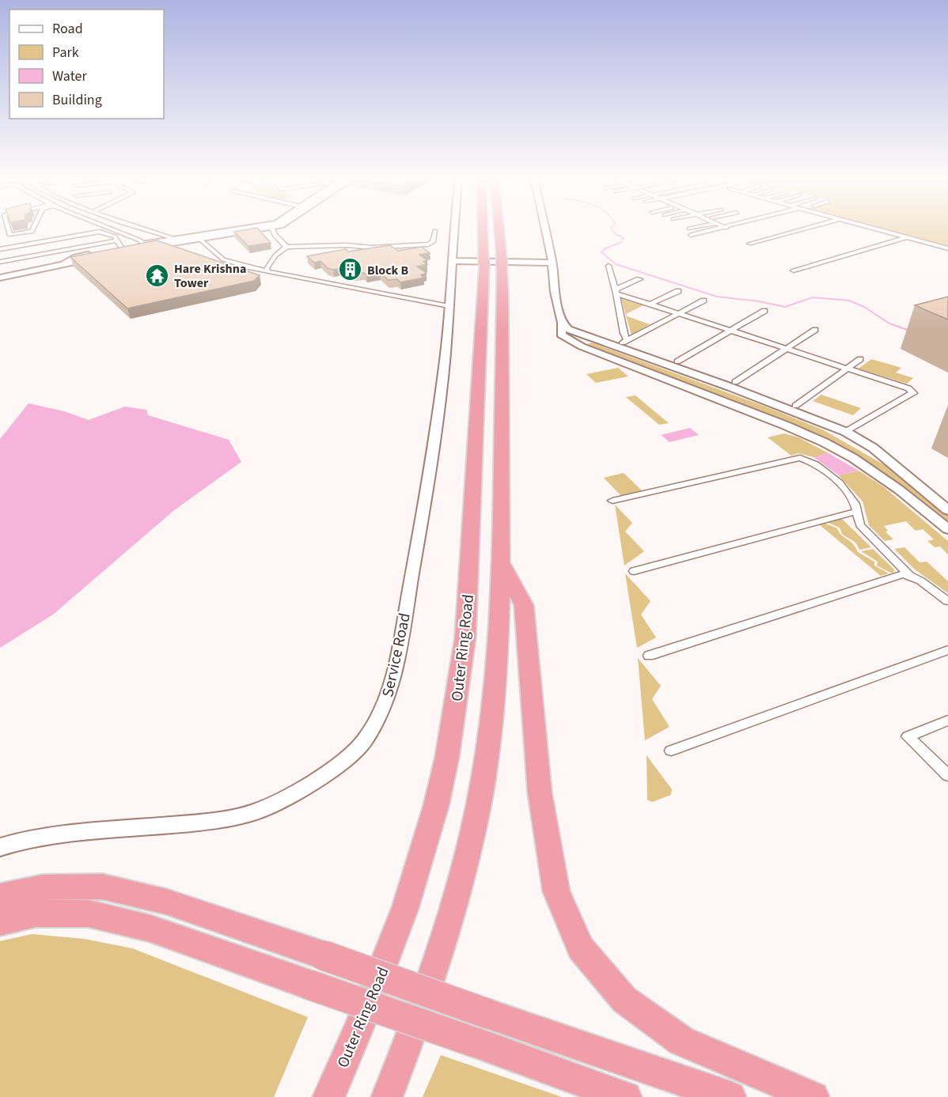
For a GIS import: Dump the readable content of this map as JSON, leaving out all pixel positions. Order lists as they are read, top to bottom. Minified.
{"streets":{"highway":["Outer Ring Road"],"main road":["Service Road"]},"places":{"building":["Block B"],"temple":["Hare Krishna Tower"]},"legend":["Road","Park","Water","Building"]}
